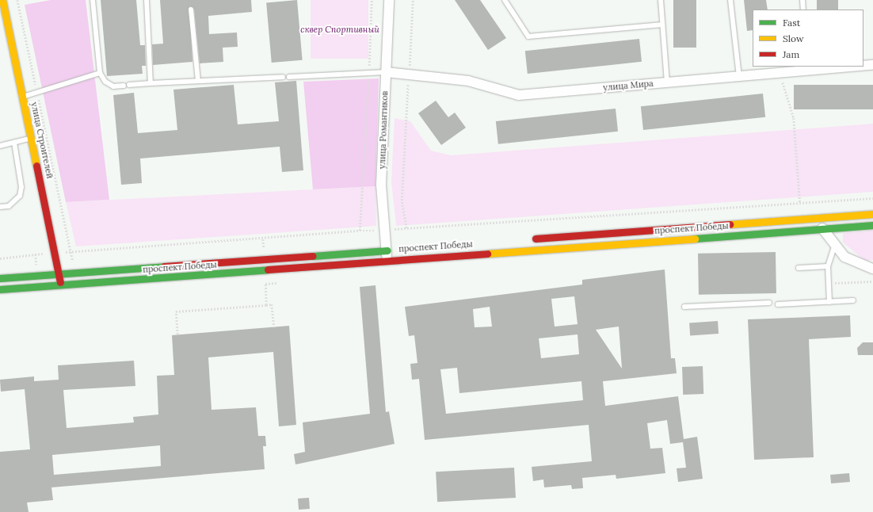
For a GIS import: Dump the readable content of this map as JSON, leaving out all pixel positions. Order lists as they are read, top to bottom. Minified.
{"streets":{"main road":["улица Строителей","проспект Победы"],"street":["улица Мира","улица Романтиков"]},"crossings":[["улица Мира","улица Романтиков"],["улица Романтиков","проспект Победы"],["улица Строителей","проспект Победы"]],"parks":["сквер Спортивный"],"legend":["Fast","Slow","Jam"]}
